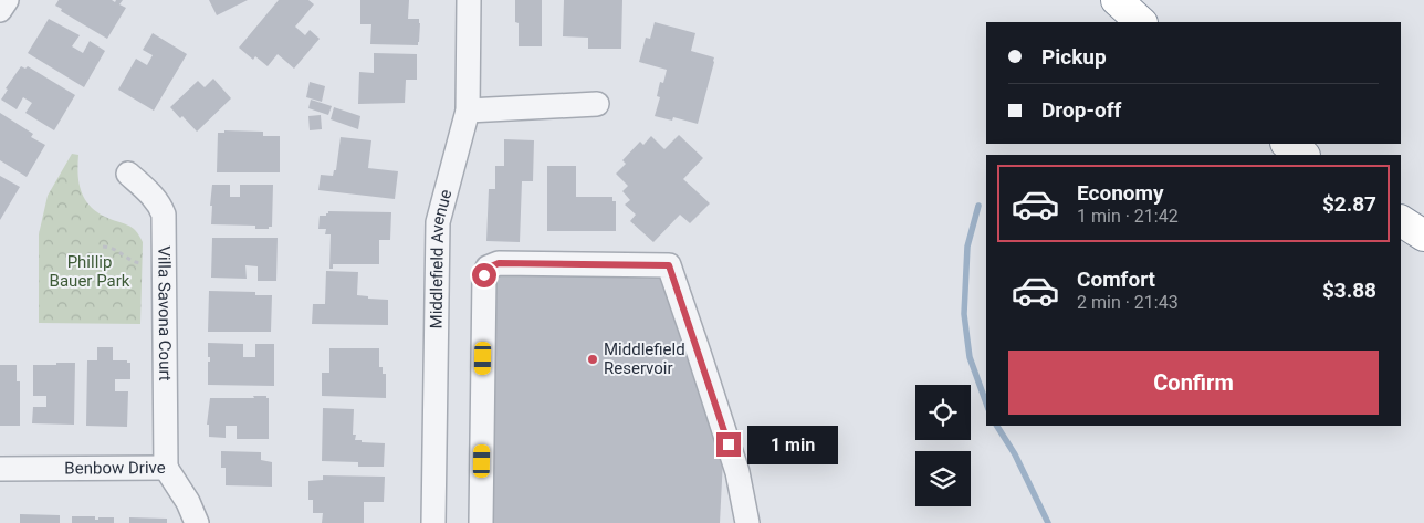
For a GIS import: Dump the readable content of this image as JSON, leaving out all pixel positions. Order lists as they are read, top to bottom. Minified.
{"streets":{"street":["Middlefield Avenue","Villa Savona Court","Benbow Drive"]},"crossings":[["Villa Savona Court","Benbow Drive"]],"parks":["Phillip Bauer Park"],"places":["Middlefield Reservoir"],"page":{"banner":["Pickup","Drop-off"],"list":[{"name":"Economy","note":"1 min · 21:42","value":"$2.87"},{"name":"Comfort","note":"2 min · 21:43","value":"$3.88"}],"buttons":"Confirm","bubble":"1 min"}}
